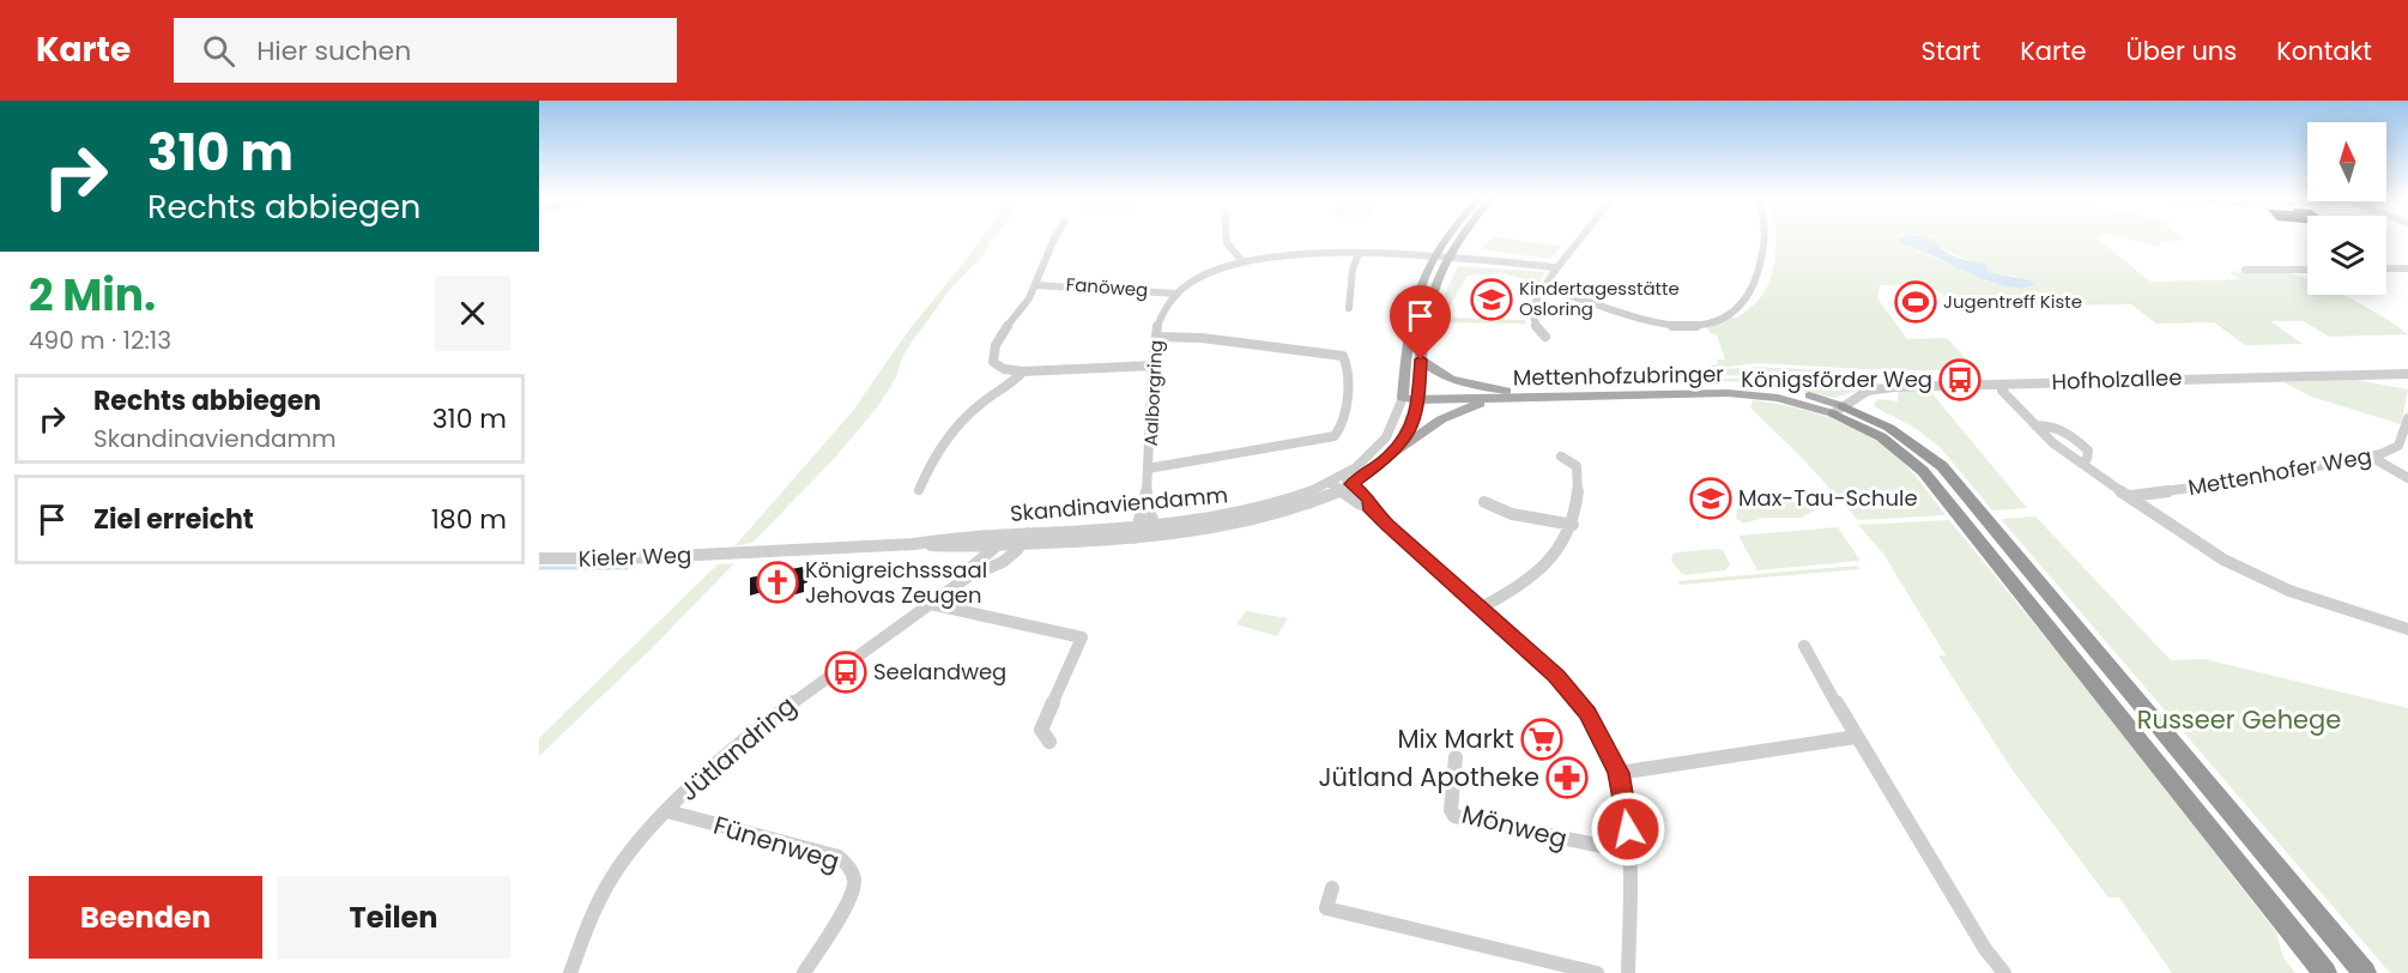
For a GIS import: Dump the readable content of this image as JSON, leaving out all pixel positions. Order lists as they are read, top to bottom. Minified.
{"streets":{"main road":["Mettenhofzubringer","Skandinaviendamm"],"street":["Fanöweg","Hofholzallee","Aalborgring","Mettenhofer Weg","Kieler Weg","Jütlandring","Mönweg","Fünenweg"]},"crossings":[["Fanöweg","Aalborgring"],["Mettenhofzubringer","Hofholzallee"],["Mettenhofzubringer","Skandinaviendamm"],["Aalborgring","Skandinaviendamm"],["Skandinaviendamm","Kieler Weg"],["Skandinaviendamm","Jütlandring"],["Jütlandring","Fünenweg"]],"parks":["Russeer Gehege"],"places":{"school or university":["Kindertagesstätte Osloring","Max-Tau-Schule"],"sports":["Jugentreff Kiste"],"bus stop":["Königsförder Weg","Seelandweg"],"church":["Königreichsssaal Jehovas Zeugen"],"supermarket":["Mix Markt"],"pharmacy":["Jütland Apotheke"]},"north":"top","page":{"header":"Karte","search":"Hier suchen","nav":["Start","Karte","Über uns","Kontakt"],"turn":["310 m","Rechts abbiegen"],"heading":["2 Min.","490 m · 12:13"],"list":[{"name":"Rechts abbiegen","note":"Skandinaviendamm","value":"310 m"},{"name":"Ziel erreicht","value":"180 m"}],"buttons":["Beenden","Teilen"]}}
